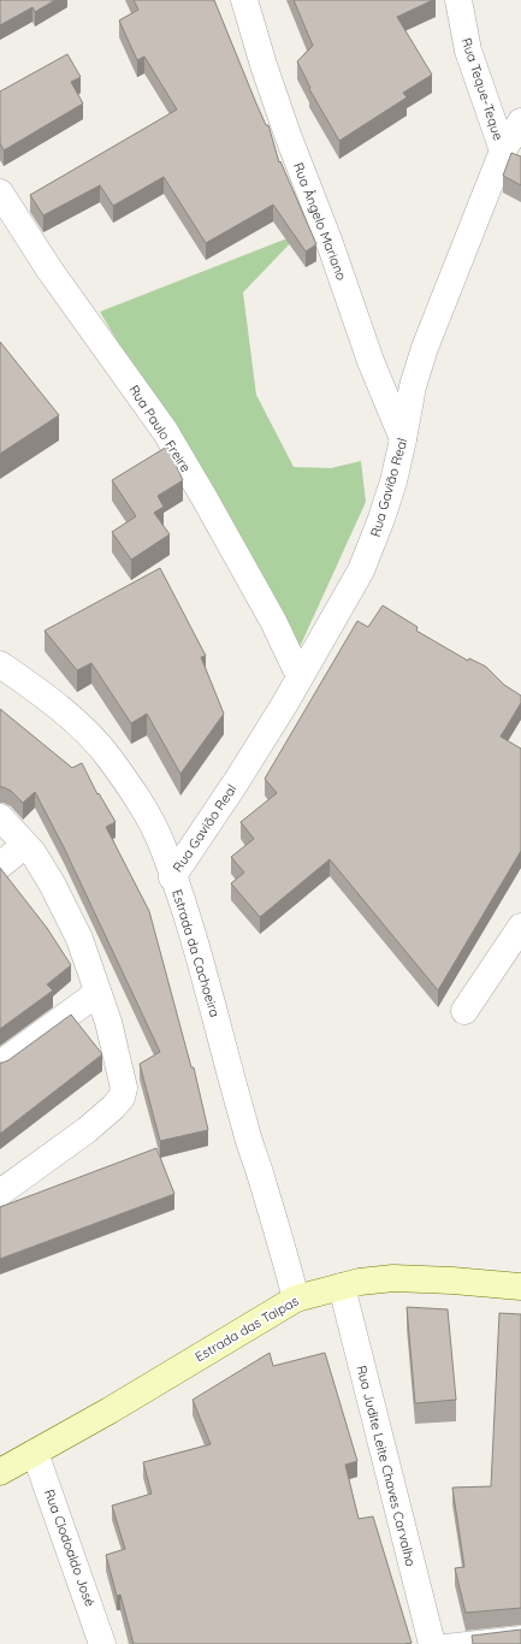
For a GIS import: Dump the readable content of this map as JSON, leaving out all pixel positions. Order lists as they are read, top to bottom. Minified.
{"streets":{"main road":["Estrada das Taipas"],"street":["Rua Teque-Teque","Rua Ângelo Mariano","Rua Paulo Freire","Rua Gavião Real","Estrada da Cachoeira","Rua Judite Leite Chaves Carvalho","Rua Clodoaldo José"]},"crossings":[["Rua Teque-Teque","Rua Gavião Real"],["Rua Ângelo Mariano","Rua Gavião Real"],["Rua Paulo Freire","Rua Gavião Real"],["Rua Gavião Real","Estrada da Cachoeira"],["Estrada da Cachoeira","Estrada das Taipas"],["Estrada das Taipas","Rua Judite Leite Chaves Carvalho"],["Estrada das Taipas","Rua Clodoaldo José"]]}
